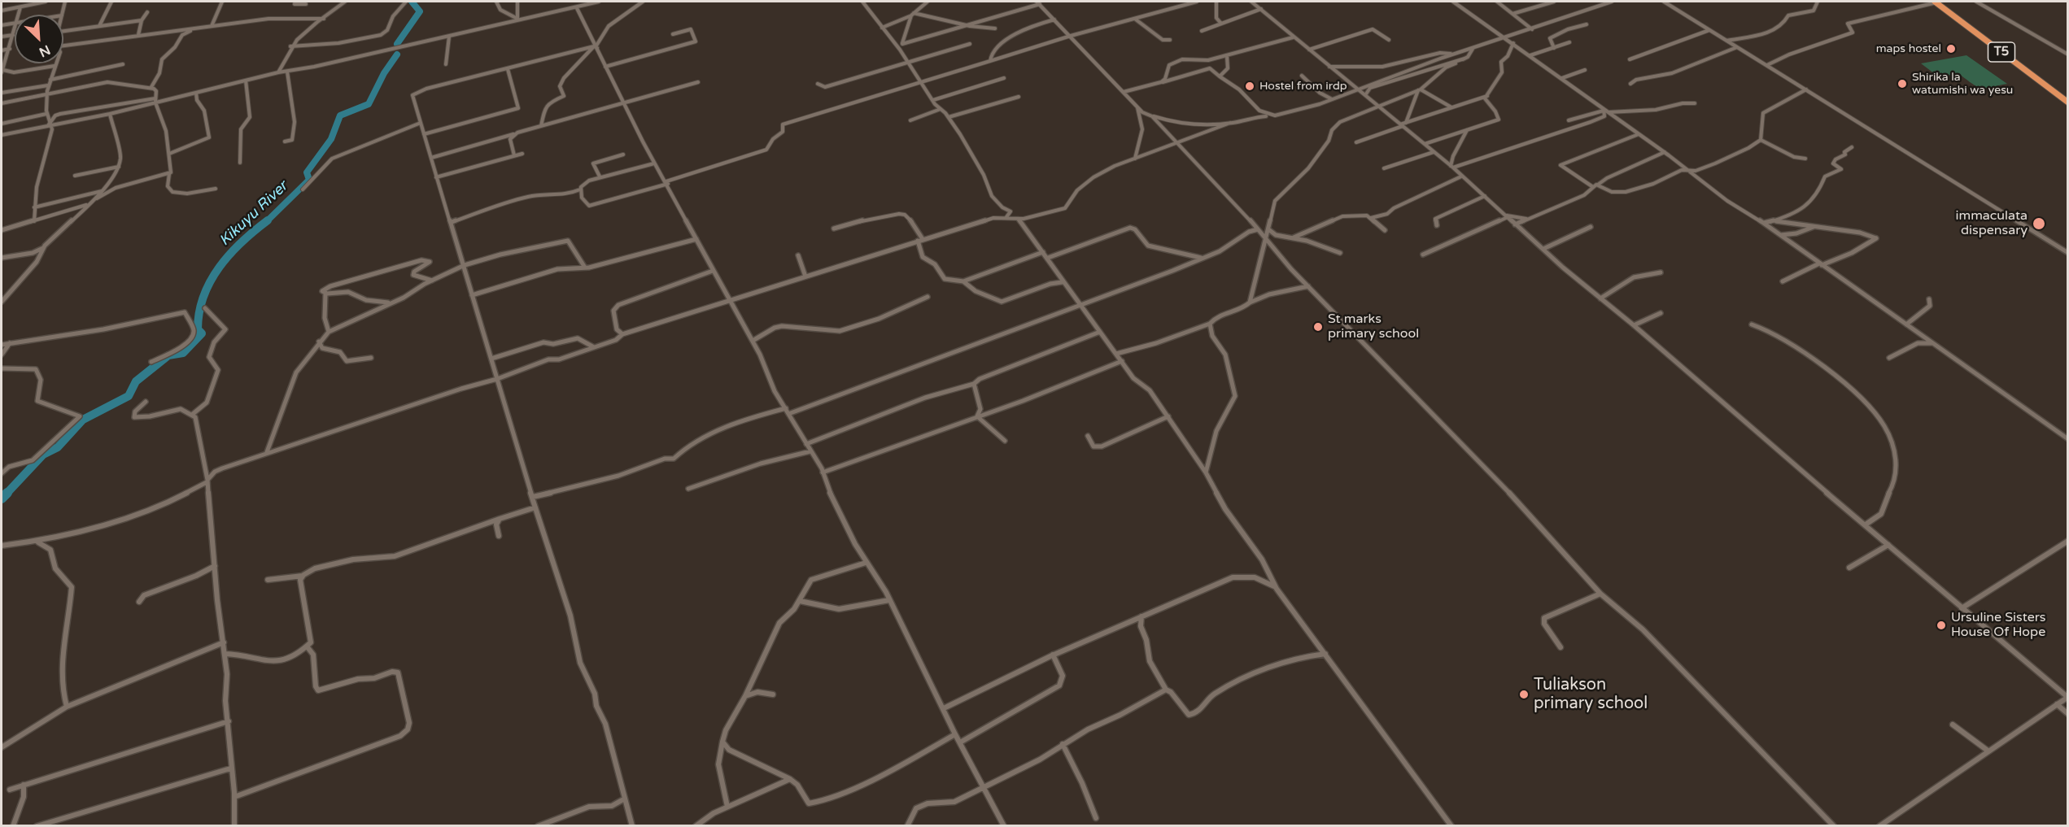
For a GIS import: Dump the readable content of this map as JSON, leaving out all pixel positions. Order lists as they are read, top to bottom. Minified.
{"streets":{"highway":["T5"]},"water":["Kikuyu River"],"places":["maps hostel","Shirika la watumishi wa yesu","Hostel from irdp","immaculata dispensary","St marks primary school","Ursuline Sisters House Of Hope","Tuliakson primary school"],"north":"bottom right"}
